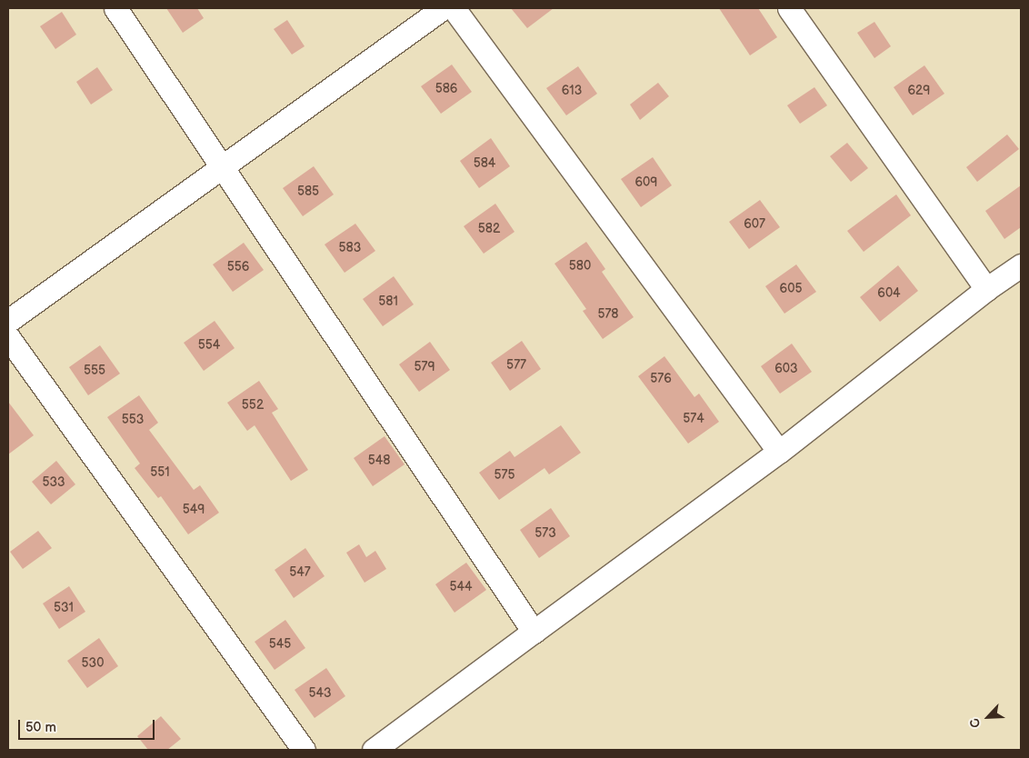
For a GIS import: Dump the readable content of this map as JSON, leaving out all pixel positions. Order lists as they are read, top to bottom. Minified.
{"house_numbers":["586","613","629","584","609","585","607","582","583","580","556","605","604","581","578","554","577","579","603","555","576","552","574","553","548","551","575","533","549","573","547","544","531","545","530","543"],"scale_bar":"50 m","north":"bottom left"}
